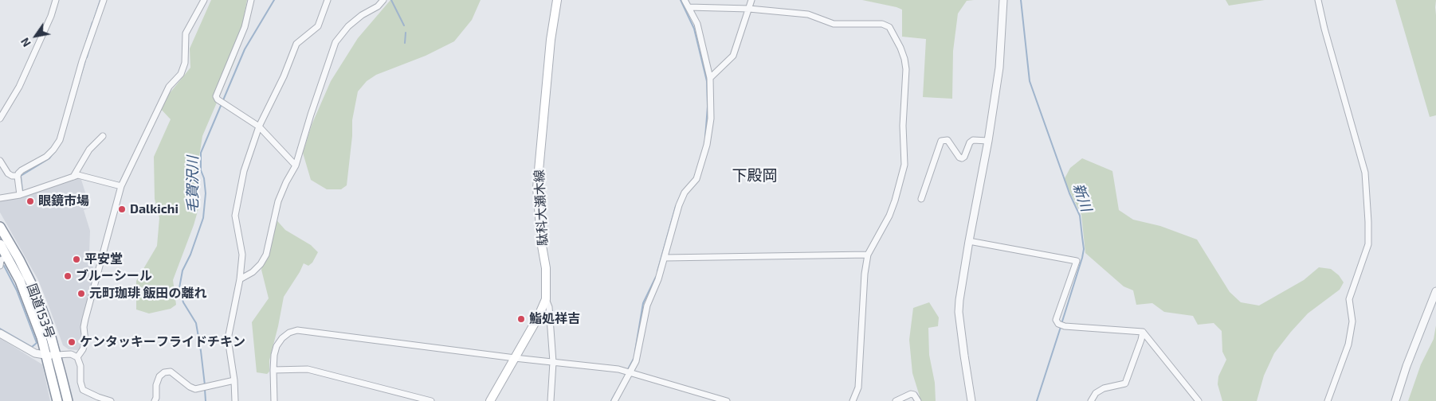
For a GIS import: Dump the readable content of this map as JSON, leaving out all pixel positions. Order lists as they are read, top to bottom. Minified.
{"streets":{"highway":["国道153号"],"main road":["駄科大瀬木線"]},"districts":["下殿岡"],"water":["毛賀沢川","新川"],"places":["眼鏡市場","Dalkichi","平安堂","ブルーシール","元町珈琲 飯田の離れ","鮨処祥吉","ケンタッキーフライドチキン"],"north":"bottom left"}
